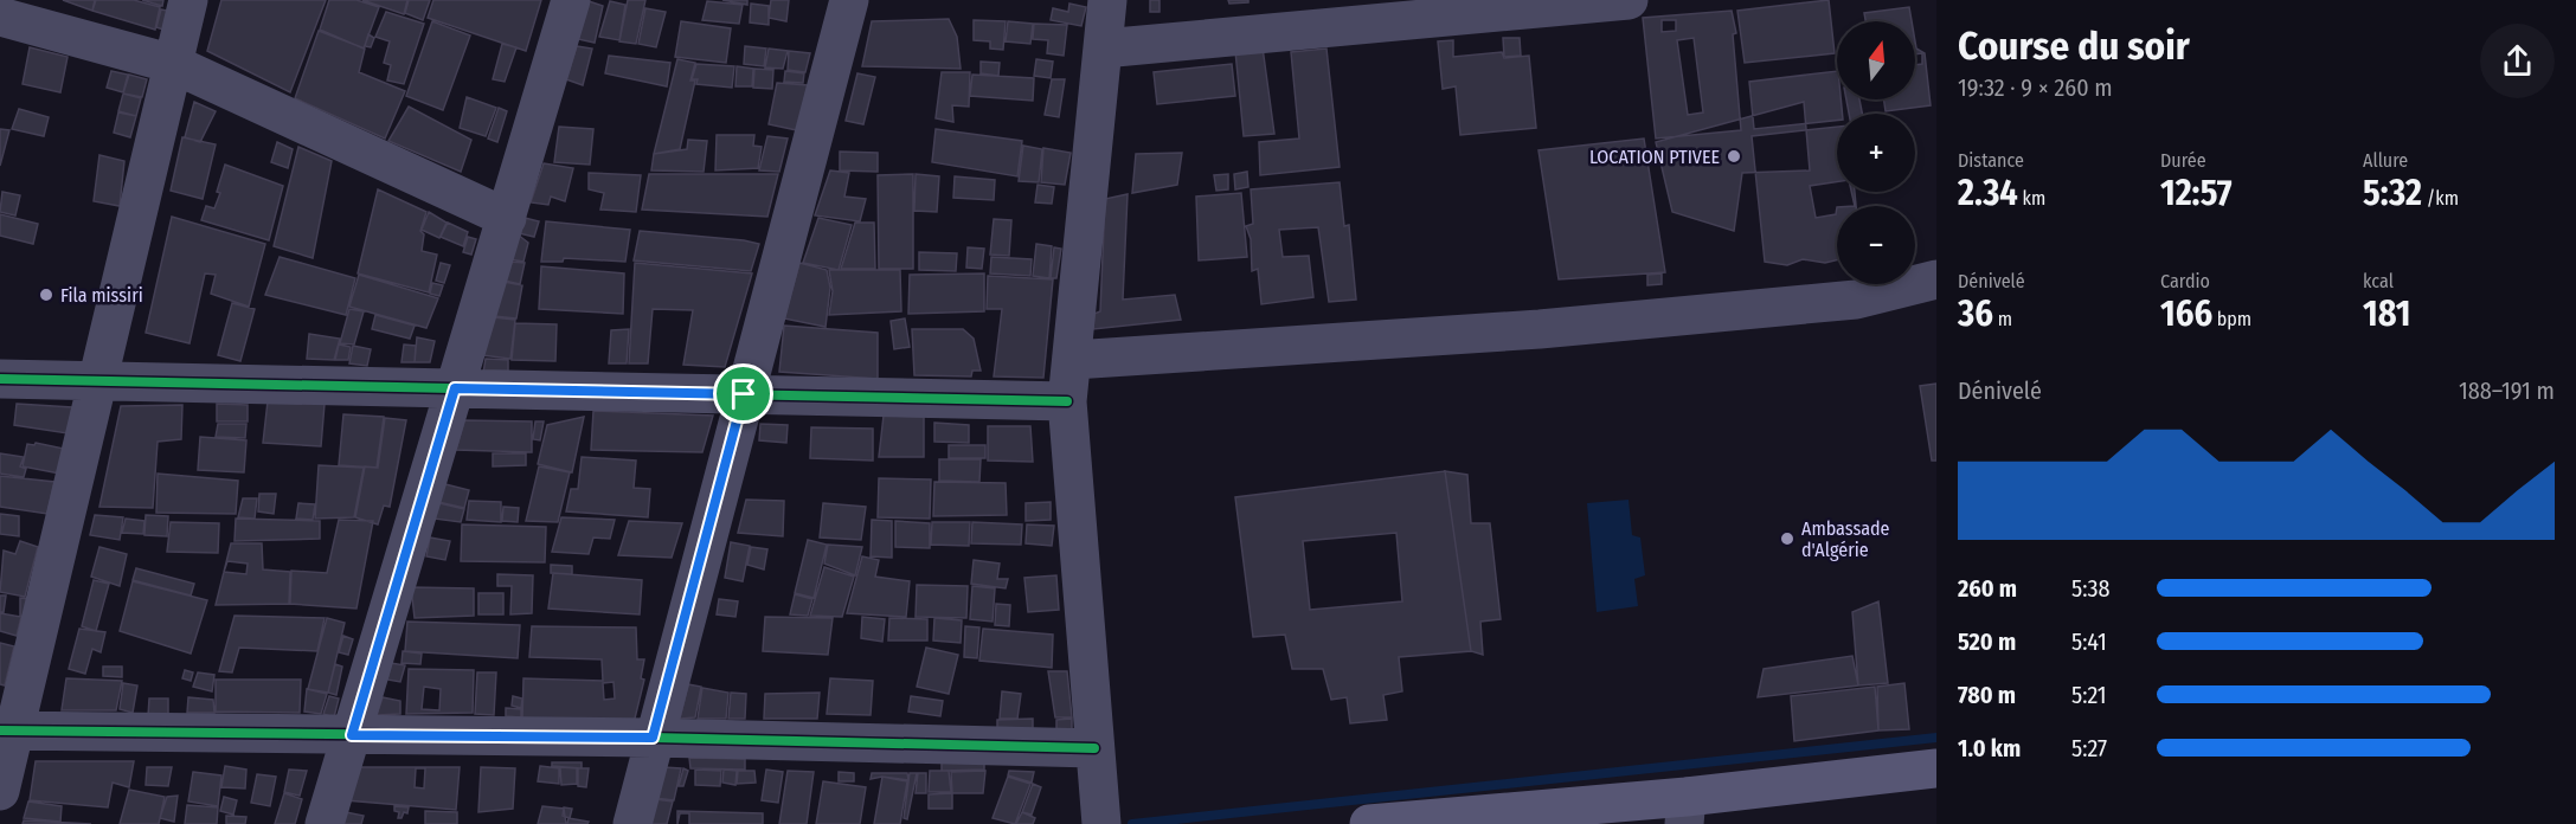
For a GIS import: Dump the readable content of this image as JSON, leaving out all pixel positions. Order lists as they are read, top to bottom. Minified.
{"places":["LOCATION PTIVEE","Fila missiri","Ambassade d'Algérie"],"north":"top","page":{"heading":["Course du soir","19:32 · 9 × 260 m"],"map_buttons":["+","−"],"stats":[["Distance","2.34 km"],["Durée","12:57"],["Allure","5:32 /km"],["Dénivelé","36 m"],["Cardio","166 bpm"],["kcal","181"]],"chart":["Dénivelé","188–191 m"],"list":[{"name":"260 m","note":"5:38"},{"name":"520 m","note":"5:41"},{"name":"780 m","note":"5:21"},{"name":"1.0 km","note":"5:27"}]}}
